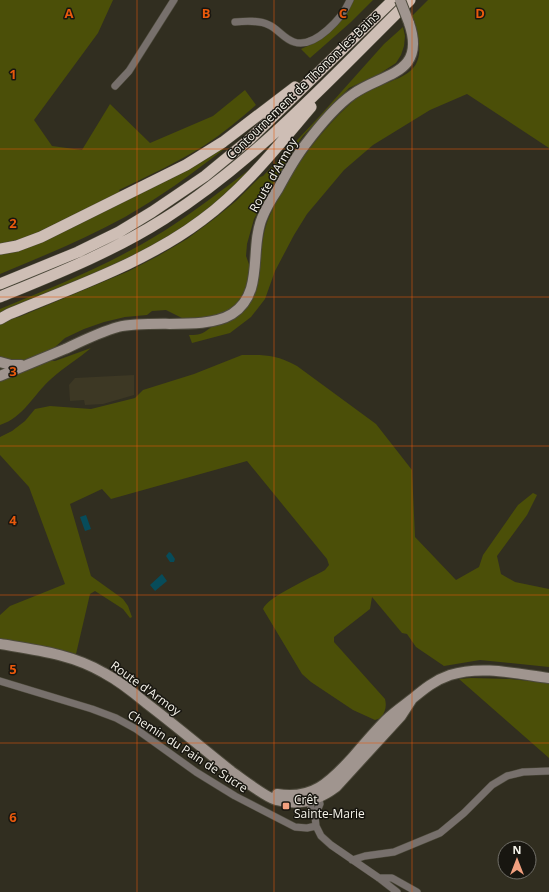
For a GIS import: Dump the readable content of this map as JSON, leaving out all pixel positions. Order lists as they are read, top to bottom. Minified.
{"streets":{"highway":["Contournement de Thonon-les-Bains"],"main road":["Route d'Armoy"],"street":["Chemin du Pain de Sucre"]},"places":{"transit":["Crêt Sainte-Marie"]},"north":"top","grid":{"columns":["A","B","C","D"],"rows":["1","2","3","4","5","6"]}}
